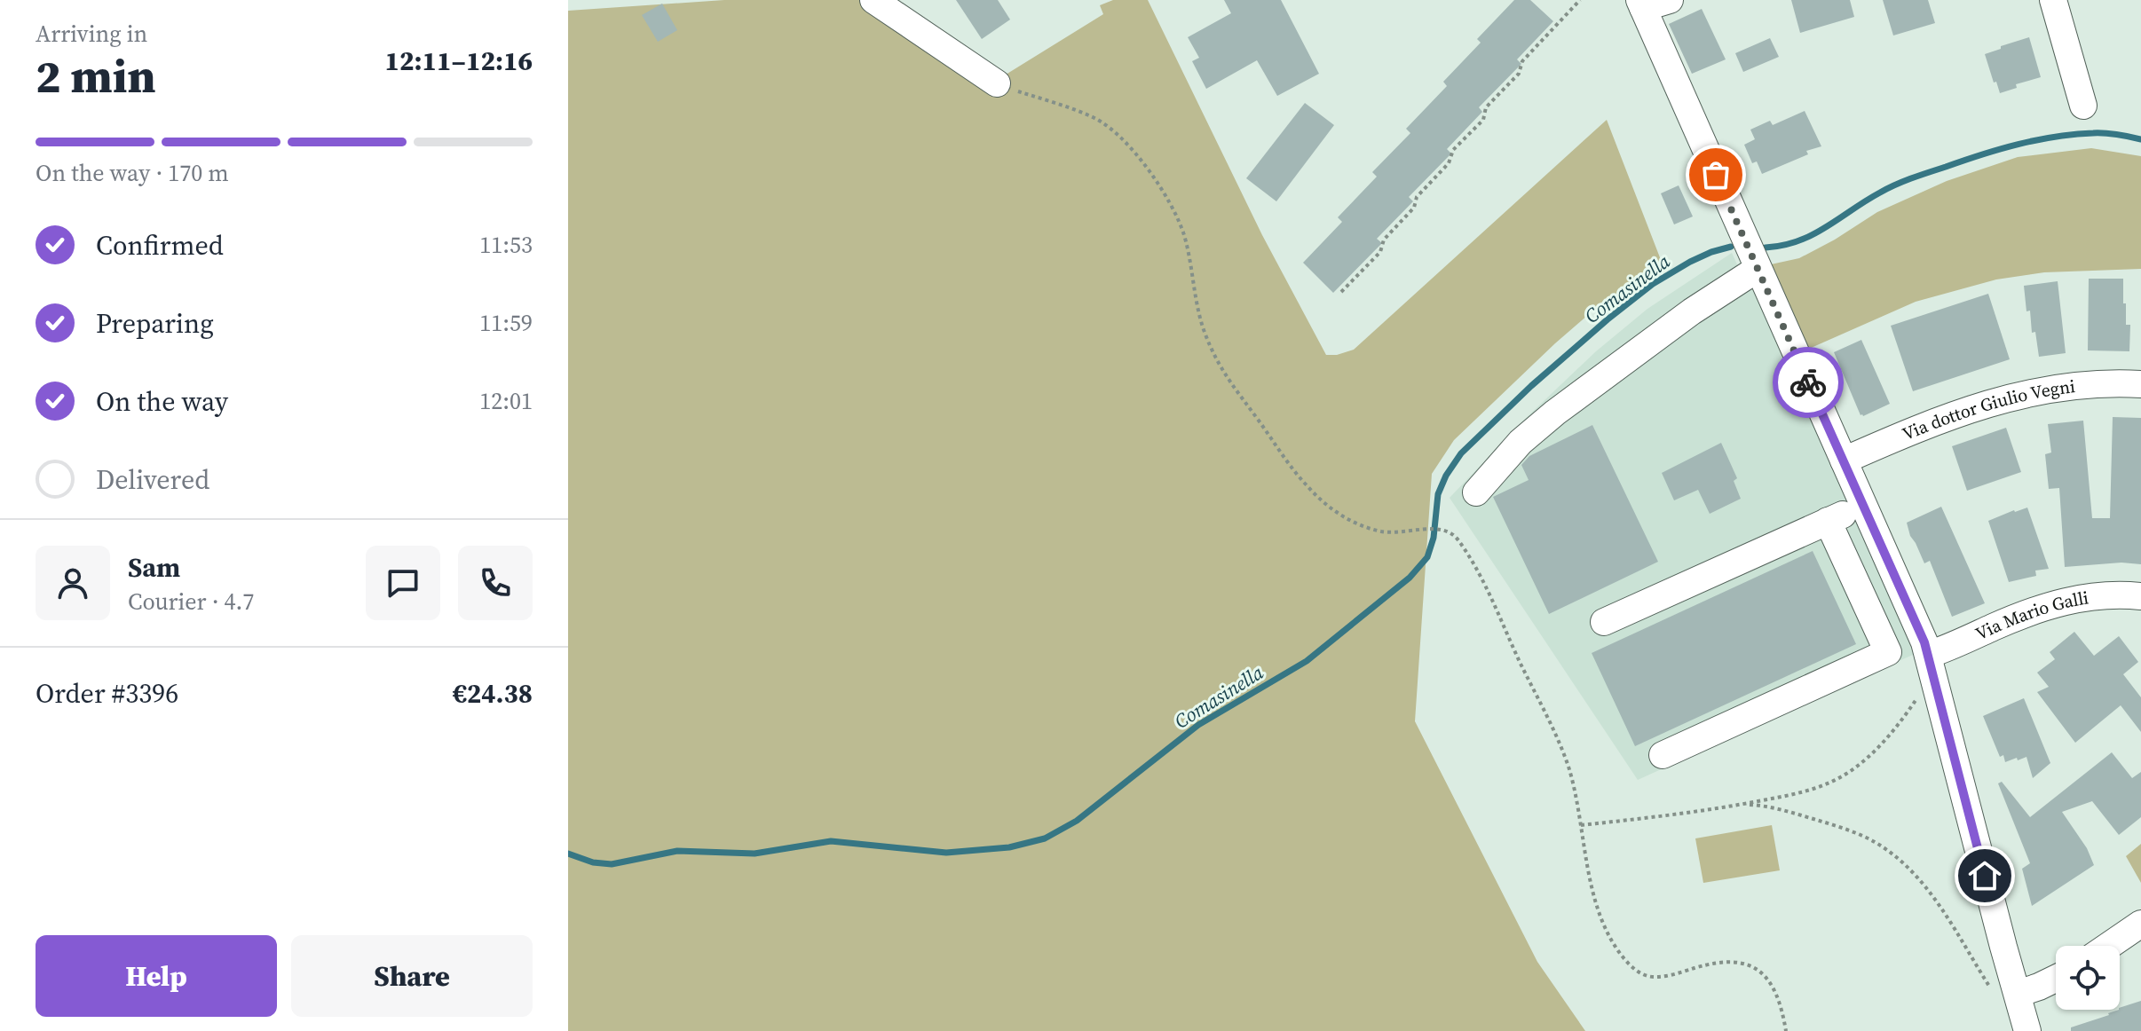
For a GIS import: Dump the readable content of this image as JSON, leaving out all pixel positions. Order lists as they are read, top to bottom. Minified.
{"streets":{"street":["Via dottor Giulio Vegni","Via Mario Galli"]},"water":["Comasinella"],"page":{"heading":["2 min","Arriving in","12:11–12:16"],"panel":["Sam","Courier · 4.7","Order #3396","€24.38"],"bar":"On the way · 170 m","list":[["Confirmed","11:53"],["Preparing","11:59"],["On the way","12:01"],"Delivered"],"buttons":["Help","Share"]}}
